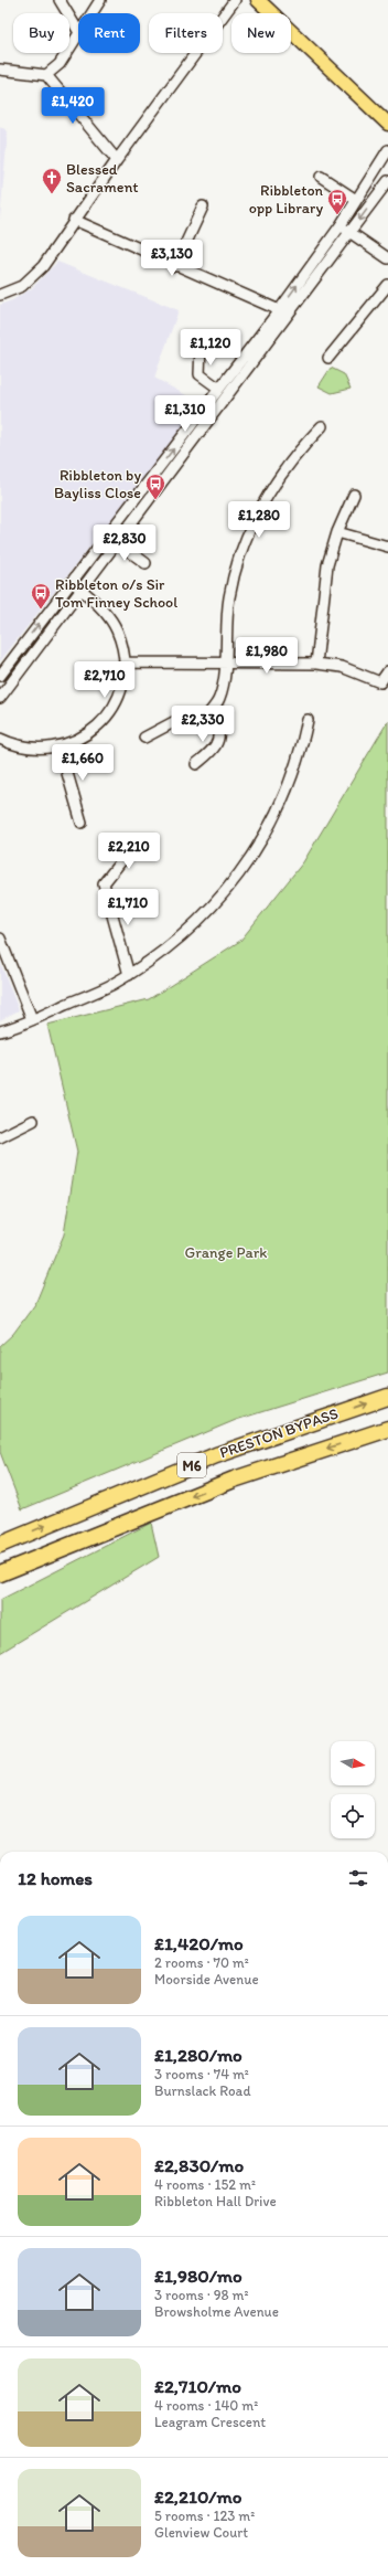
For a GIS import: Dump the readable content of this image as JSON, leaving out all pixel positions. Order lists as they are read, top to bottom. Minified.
{"streets":{"highway":["PRESTON BYPASS","M6"]},"parks":["Grange Park"],"places":{"church":["Blessed Sacrament"],"bus stop":["Ribbleton opp Library","Ribbleton by Bayliss Close","Ribbleton o/s Sir Tom Finney School"]},"north":"right","page":{"chip":["Buy","Rent","Filters","New"],"price":["£1,420","£3,130","£1,120","£1,310","£1,280","£2,830","£1,980","£2,710","£2,330","£1,660","£2,210","£1,710"],"heading":"12 homes","list":[{"name":"£1,420/mo","note":"2 rooms · 70 m² · Moorside Avenue"},{"name":"£1,280/mo","note":"3 rooms · 74 m² · Burnslack Road"},{"name":"£2,830/mo","note":"4 rooms · 152 m² · Ribbleton Hall Drive"},{"name":"£1,980/mo","note":"3 rooms · 98 m² · Browsholme Avenue"},{"name":"£2,710/mo","note":"4 rooms · 140 m² · Leagram Crescent"},{"name":"£2,210/mo","note":"5 rooms · 123 m² · Glenview Court"}]}}
